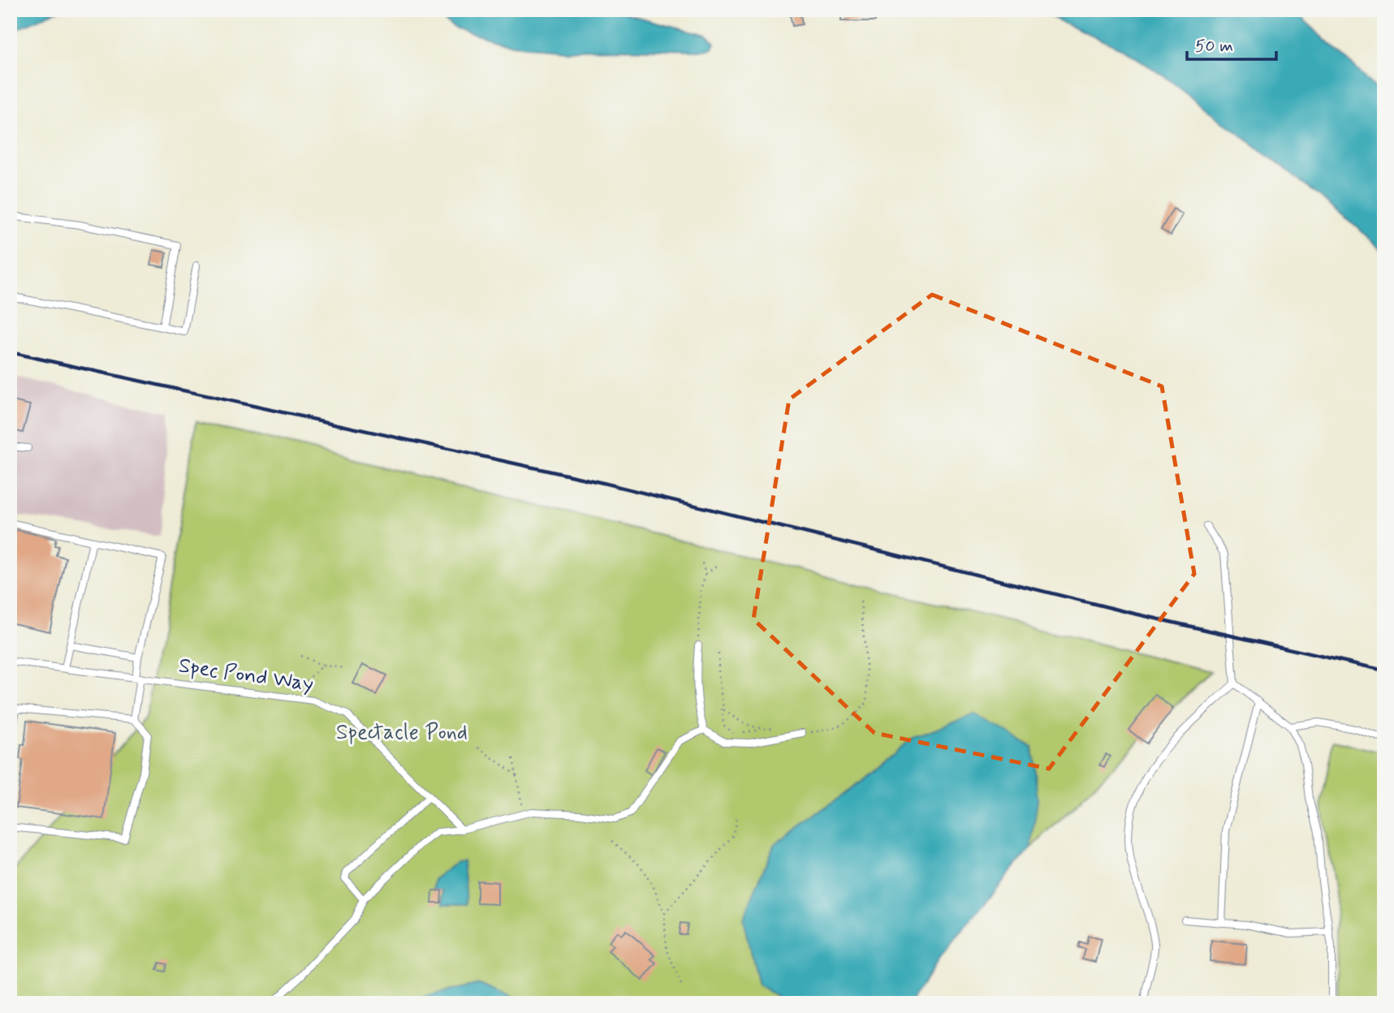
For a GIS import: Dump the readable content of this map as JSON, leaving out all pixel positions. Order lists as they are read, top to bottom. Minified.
{"streets":{"lane":["Spec Pond Way"]},"parks":["Spectacle Pond"],"scale_bar":"50 m"}
